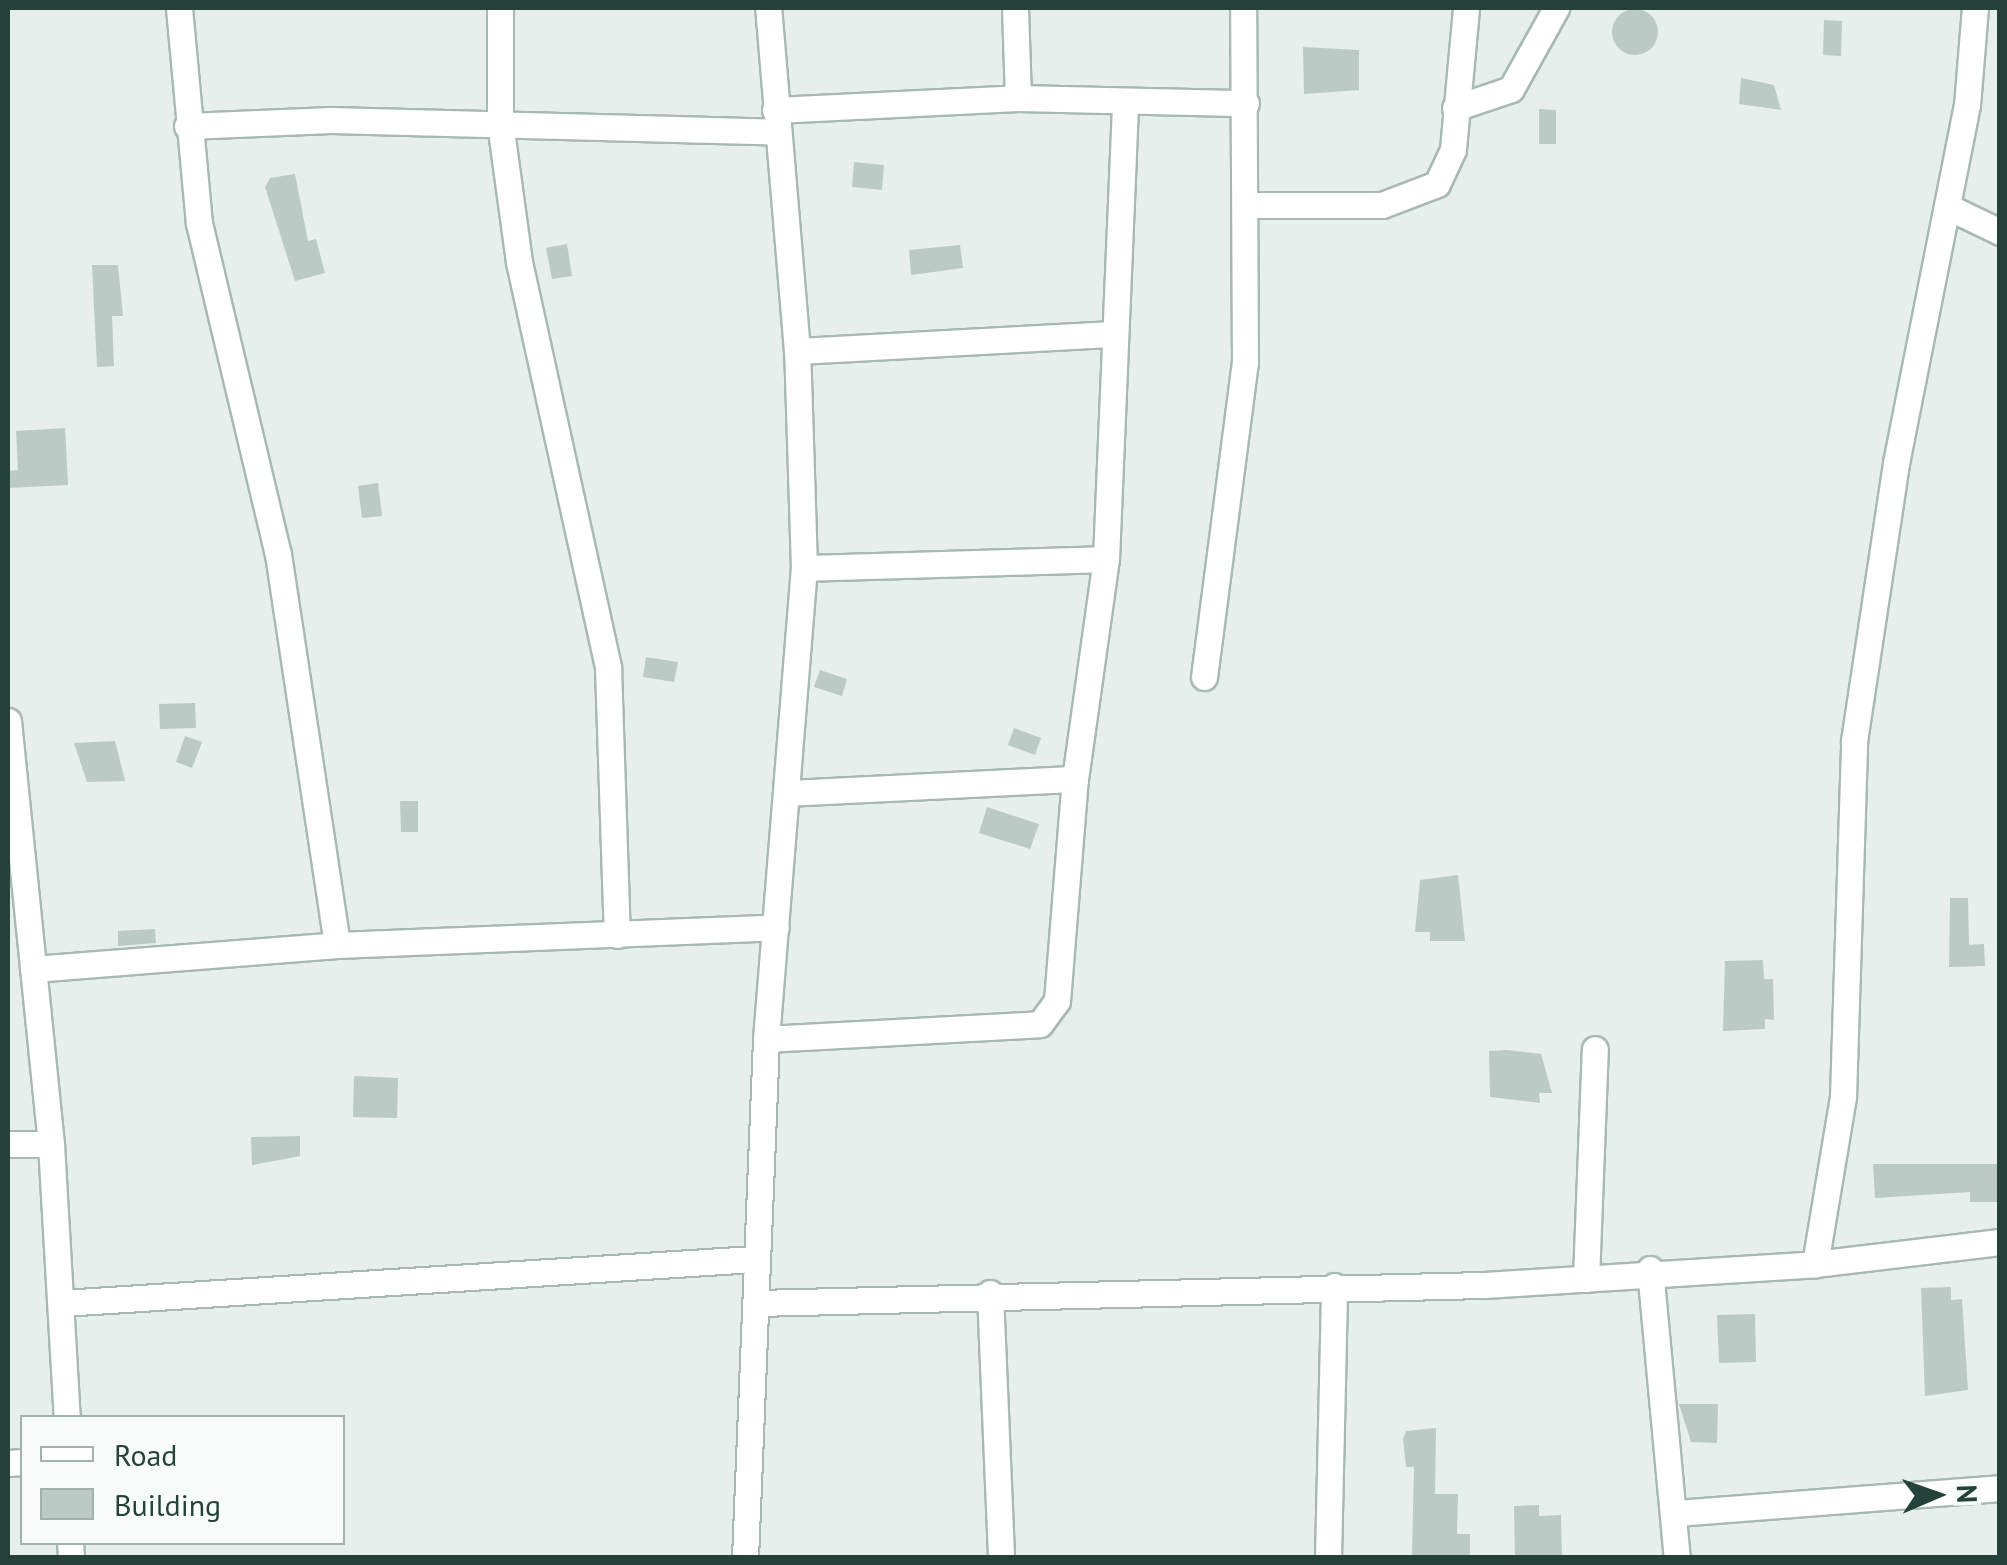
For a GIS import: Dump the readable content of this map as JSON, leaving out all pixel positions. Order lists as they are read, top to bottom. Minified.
{"legend":["Road","Building"],"north":"right"}
